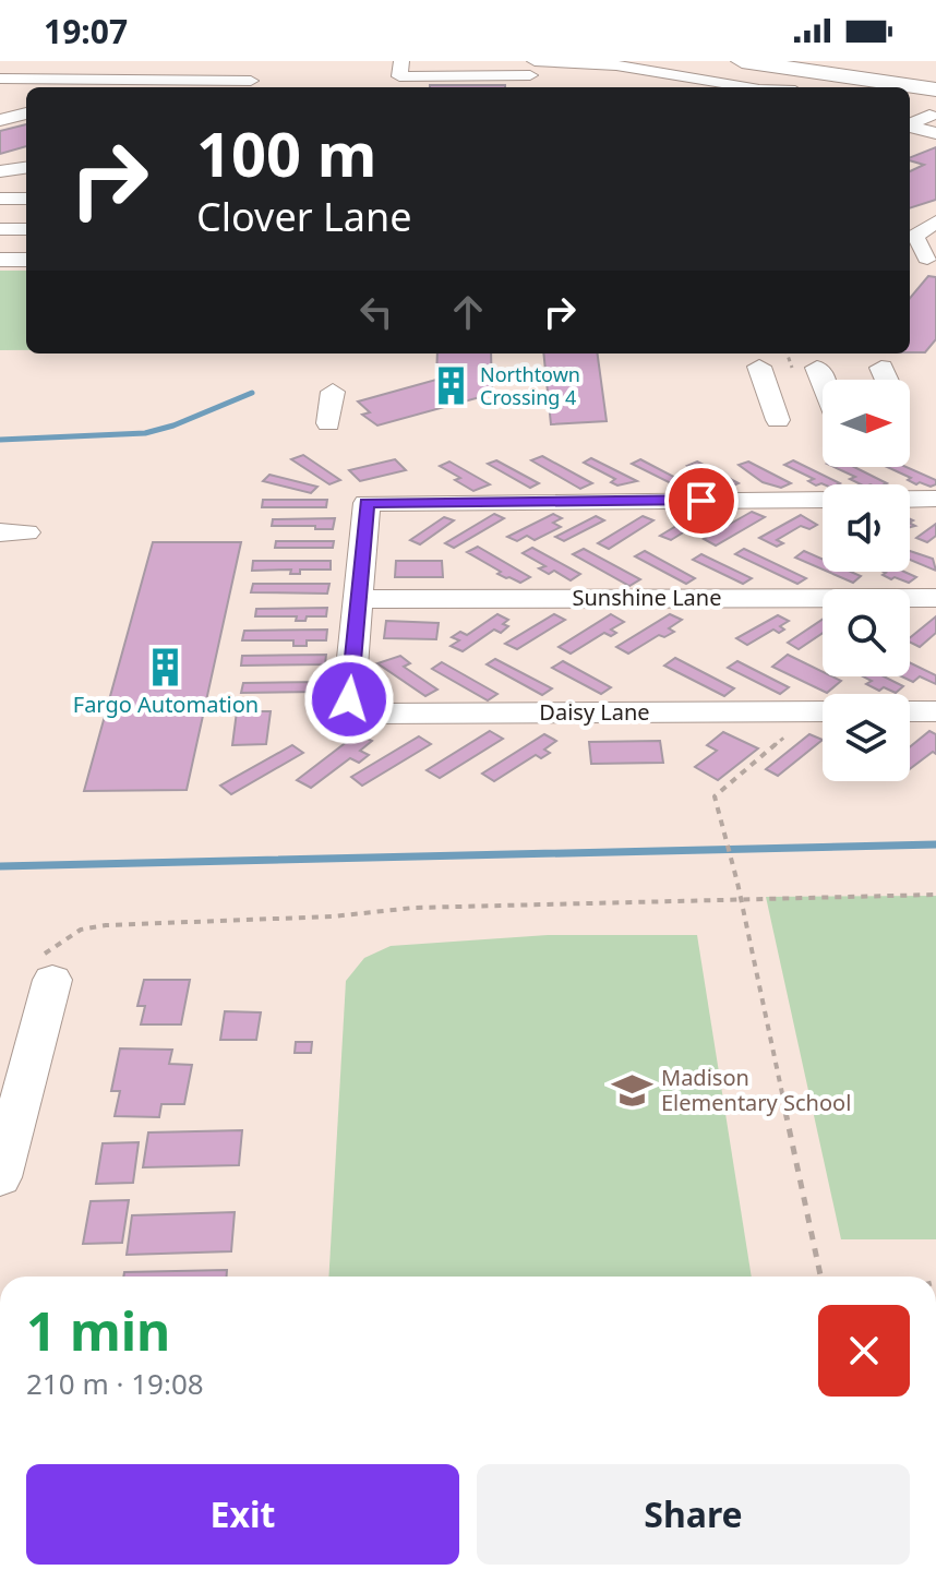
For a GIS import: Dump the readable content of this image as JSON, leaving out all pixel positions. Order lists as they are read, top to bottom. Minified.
{"streets":{"street":["Sunshine Lane","Daisy Lane"]},"crossings":[["Sunshine Lane","Daisy Lane"]],"places":{"building":["Northtown Crossing 4","Fargo Automation"],"school or university":["Madison Elementary School"]},"north":"right","page":{"status":"19:07","turn":["100 m","Clover Lane"],"heading":["1 min","210 m · 19:08"],"buttons":["Exit","Share"]}}
